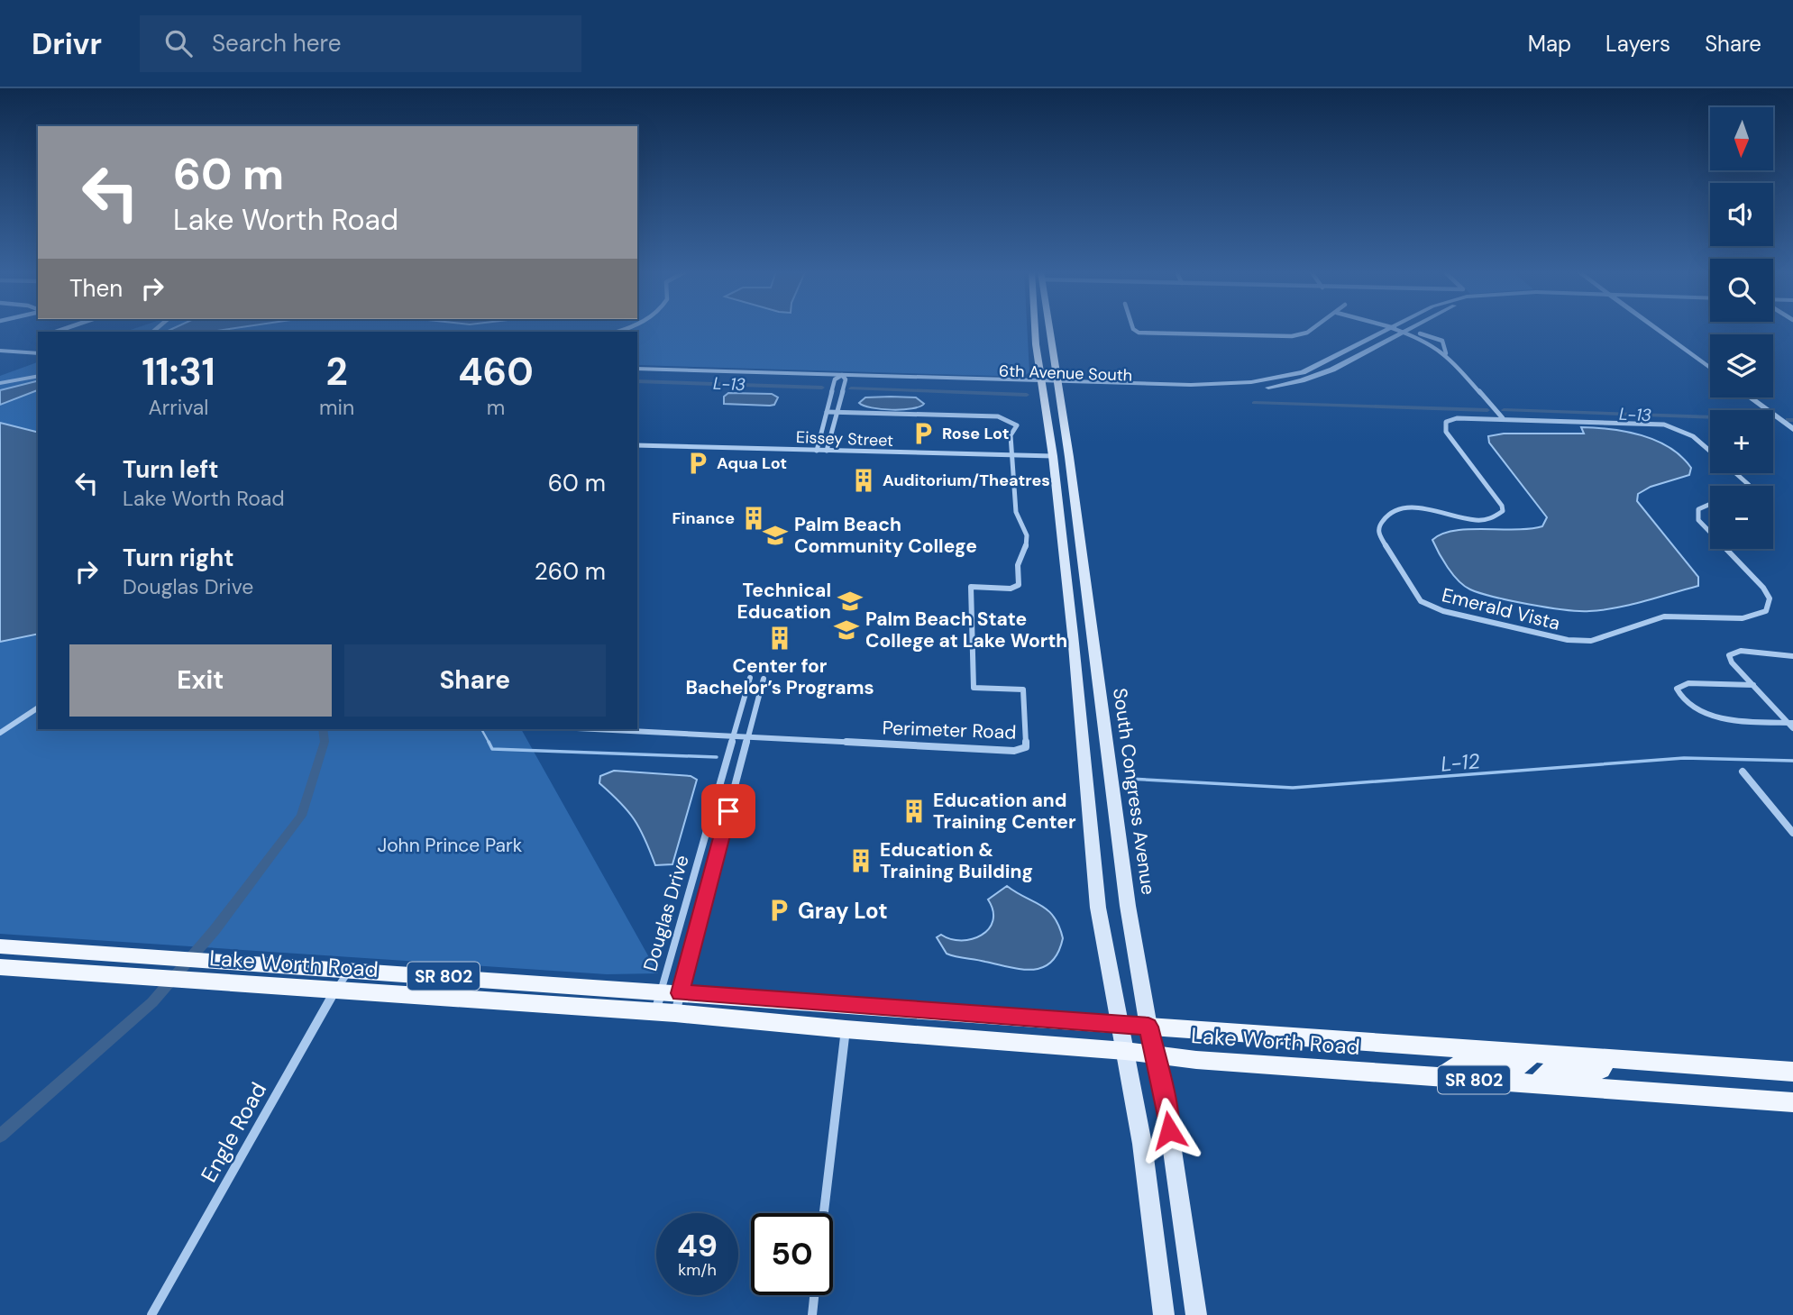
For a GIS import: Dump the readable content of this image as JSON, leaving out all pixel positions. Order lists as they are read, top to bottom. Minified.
{"streets":{"main road":["South Congress Avenue","Lake Worth Road","SR 802"],"street":["6th Avenue South","Eissey Street","Emerald Vista","Perimeter Road","Douglas Drive","Engle Road"]},"crossings":[["6th Avenue South","South Congress Avenue"],["Eissey Street","Perimeter Road"],["Eissey Street","South Congress Avenue"],["Perimeter Road","Douglas Drive"],["South Congress Avenue","Lake Worth Road"],["Douglas Drive","Lake Worth Road"],["Lake Worth Road","Engle Road"]],"water":["L-13","L-12"],"parks":["John Prince Park"],"places":{"parking":["Rose Lot","Aqua Lot","Gray Lot"],"building":["Auditorium/Theatres","Finance","Center for Bachelor’s Programs","Education and Training Center","Education & Training Building"],"school or university":["Palm Beach Community College","Technical Education","Palm Beach State College at Lake Worth"]},"north":"bottom","page":{"header":"Drivr","search":"Search here","nav":["Map","Layers","Share"],"map_buttons":["+","−"],"turn":["60 m","Lake Worth Road"],"then":"Then","eta":["11:31","Arrival","2","min","460","m"],"list":[{"name":"Turn left","note":"Lake Worth Road","value":"60 m"},{"name":"Turn right","note":"Douglas Drive","value":"260 m"}],"buttons":["Exit","Share"],"speed":"49 km/h","limit":"50"}}
